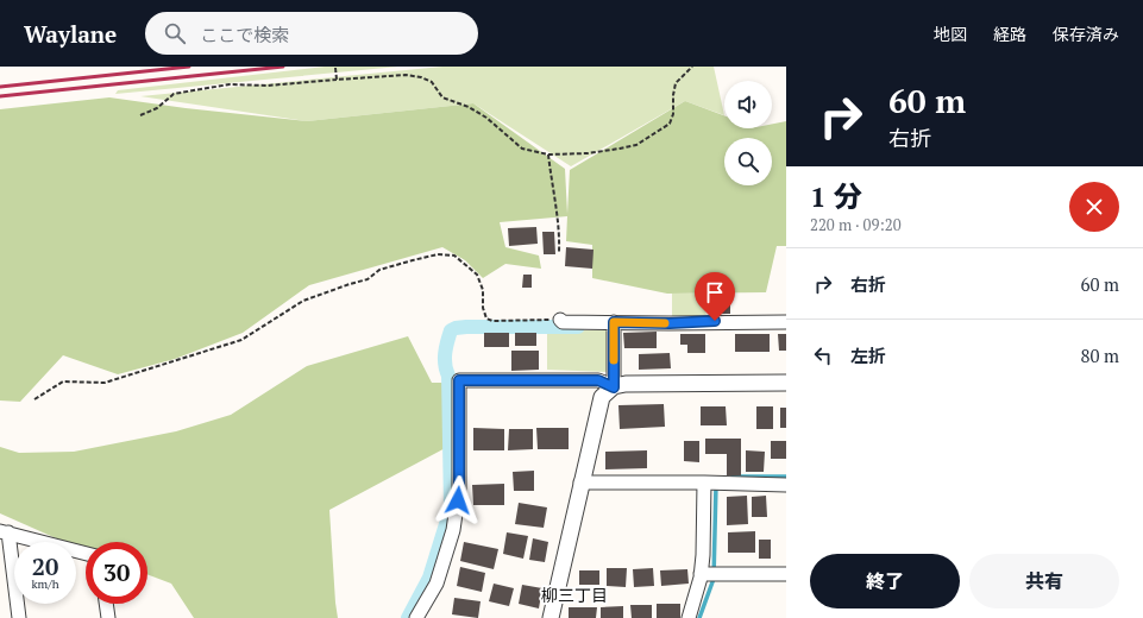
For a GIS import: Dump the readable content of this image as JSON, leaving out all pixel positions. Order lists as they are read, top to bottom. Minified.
{"districts":["柳三丁目"],"page":{"header":"Waylane","search":"ここで検索","nav":["地図","経路","保存済み"],"turn":["60 m","右折"],"heading":["1 分","220 m · 09:20"],"list":[{"name":"右折","value":"60 m"},{"name":"左折","value":"80 m"}],"speed":"20 km/h","limit":"30","buttons":["終了","共有"]}}
